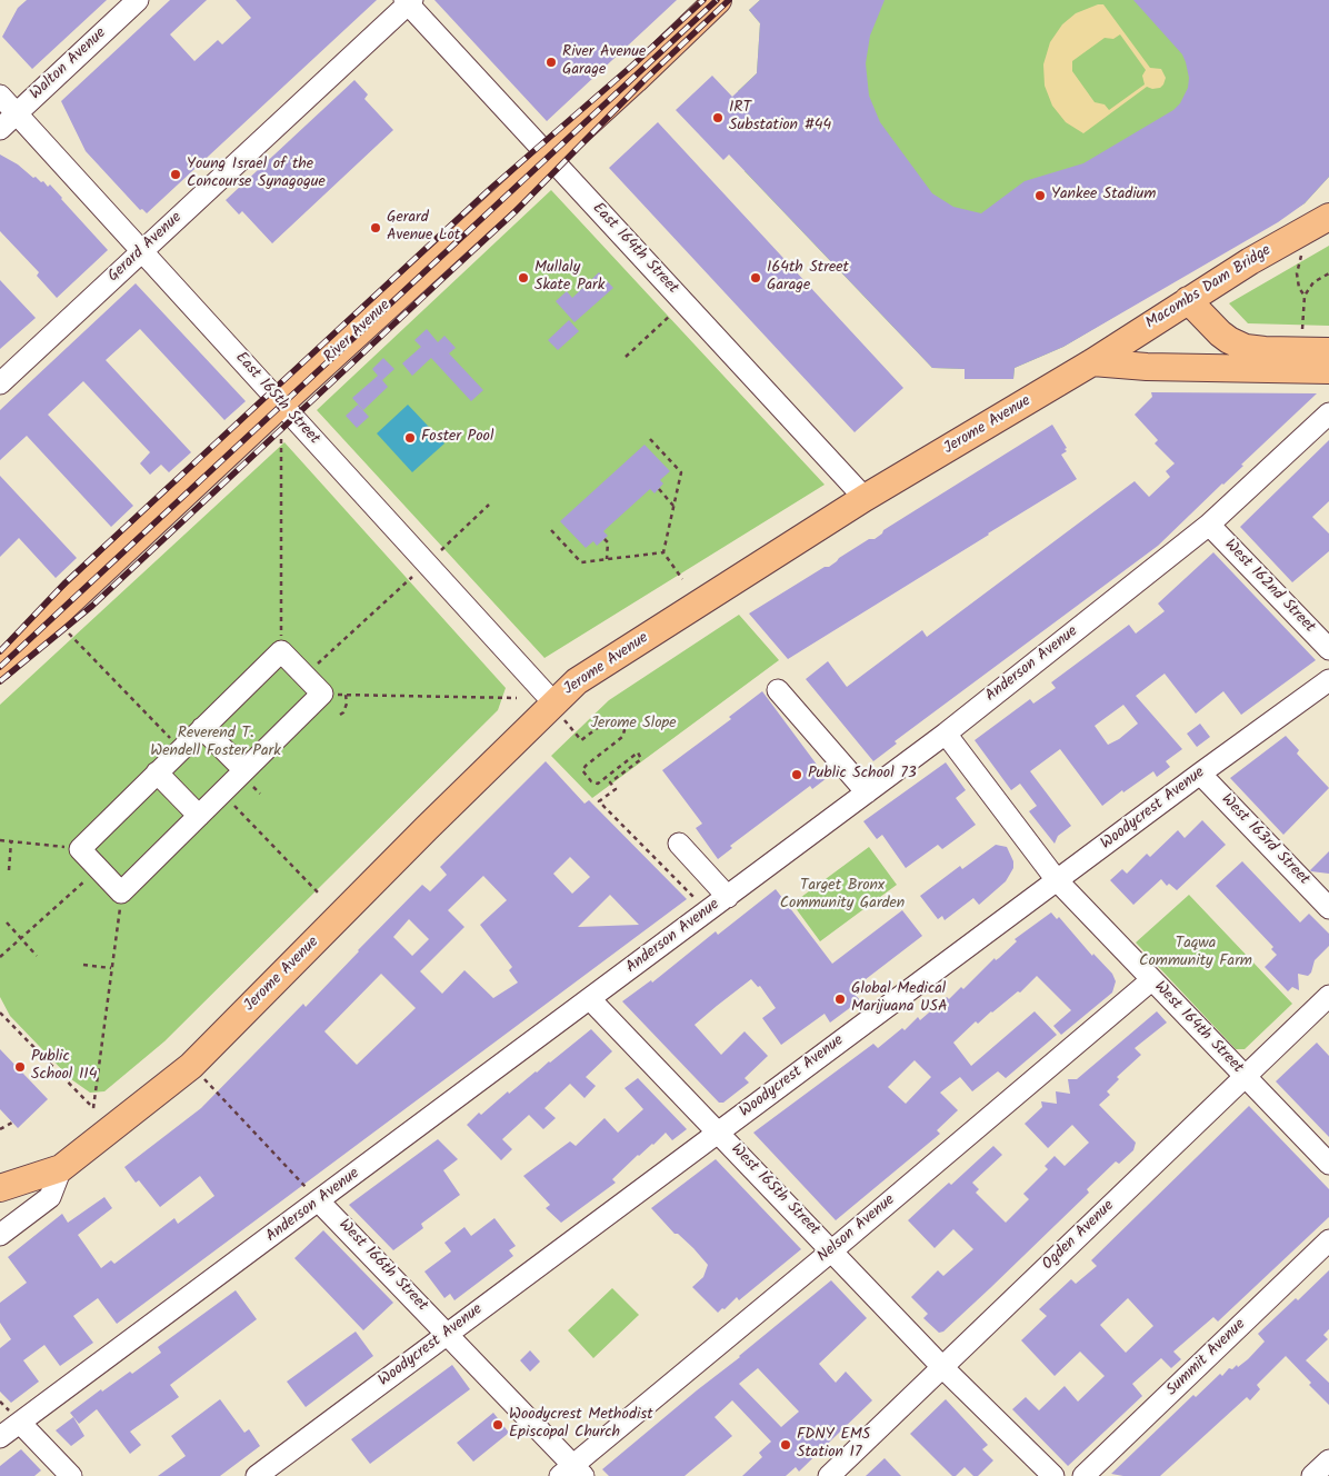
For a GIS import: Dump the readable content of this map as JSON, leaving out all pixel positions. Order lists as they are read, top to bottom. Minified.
{"streets":{"main road":["Macombs Dam Bridge","River Avenue","Jerome Avenue"],"street":["Walton Avenue","Gerard Avenue","East 164th Street","East 165th Street","West 162nd Street","Anderson Avenue","Woodycrest Avenue","West 163rd Street","West 164th Street","West 165th Street","Nelson Avenue","Ogden Avenue","West 166th Street","Summit Avenue"]},"crossings":[["Walton Avenue","East 165th Street"],["Gerard Avenue","East 164th Street"],["Gerard Avenue","East 165th Street"],["East 164th Street","River Avenue"],["East 164th Street","Jerome Avenue"],["Macombs Dam Bridge","Jerome Avenue"],["River Avenue","East 165th Street"],["East 165th Street","Jerome Avenue"],["West 162nd Street","Anderson Avenue"],["Anderson Avenue","West 164th Street"],["Anderson Avenue","West 165th Street"],["Anderson Avenue","West 166th Street"],["Woodycrest Avenue","West 163rd Street"],["Woodycrest Avenue","West 164th Street"],["Woodycrest Avenue","West 165th Street"],["Woodycrest Avenue","West 166th Street"],["West 164th Street","Nelson Avenue"],["West 164th Street","Ogden Avenue"],["West 165th Street","Nelson Avenue"],["West 165th Street","Ogden Avenue"],["Nelson Avenue","West 166th Street"]],"parks":["Jerome Slope","Reverend T. Wendell Foster Park","Target Bronx Community Garden","Taqwa Community Farm"],"places":["River Avenue Garage","IRT Substation #44","Young Israel of the Concourse Synagogue","Yankee Stadium","Gerard Avenue Lot","Mullaly Skate Park","164th Street Garage","Foster Pool","Public School 73","Global Medical Marijuana USA","Public School 114","Woodycrest Methodist Episcopal Church","FDNY EMS Station 17"]}
